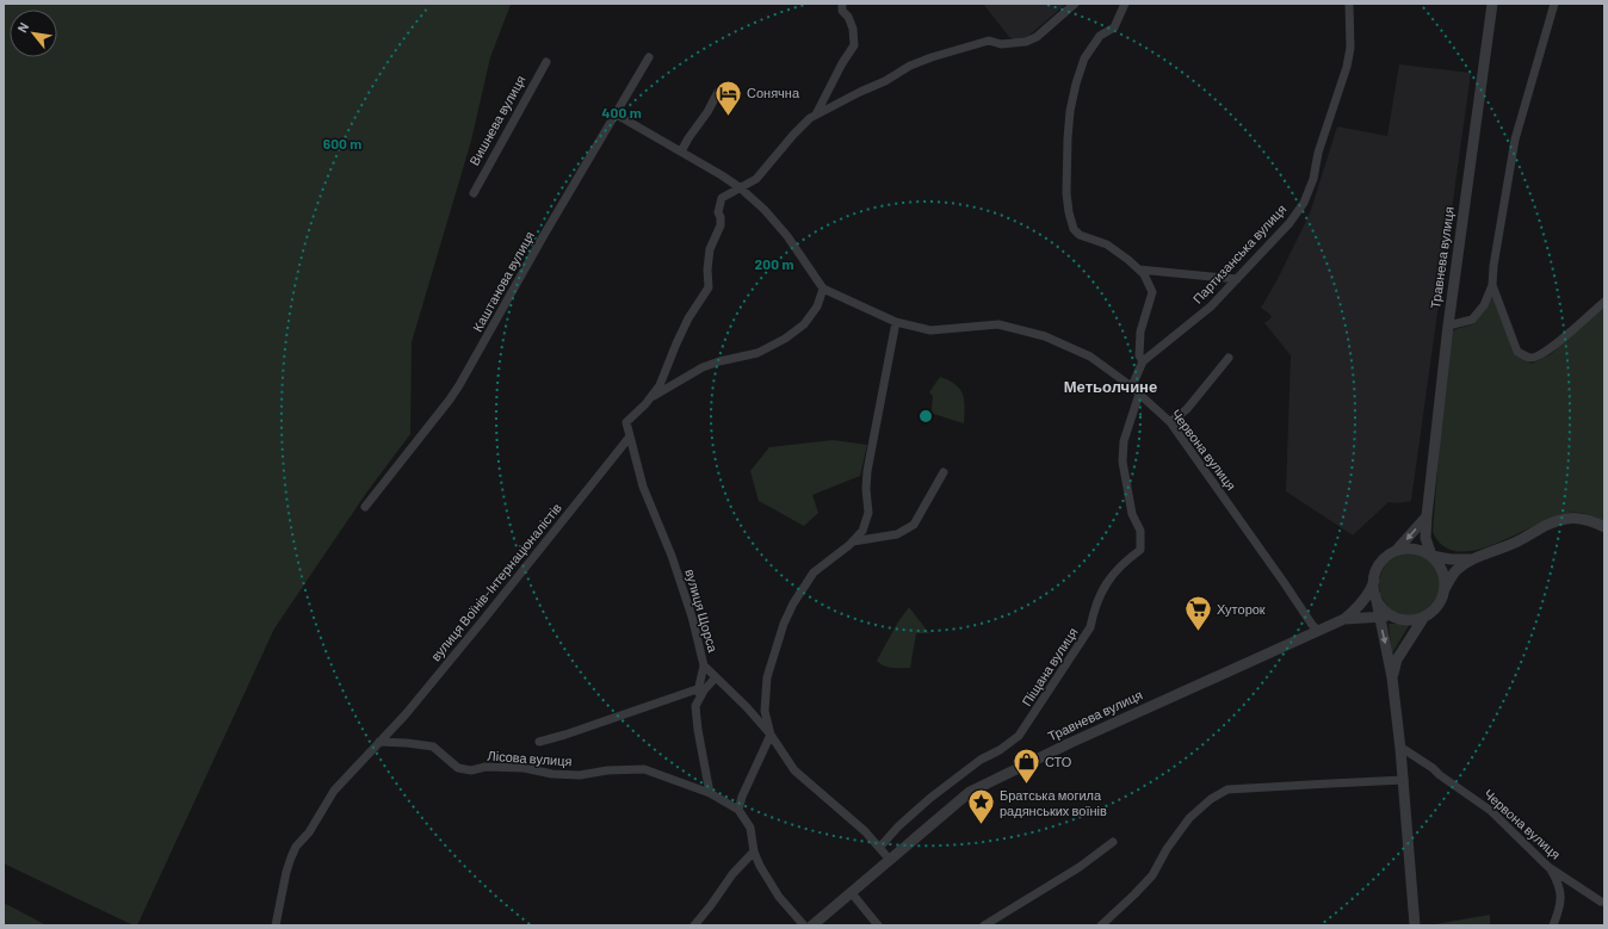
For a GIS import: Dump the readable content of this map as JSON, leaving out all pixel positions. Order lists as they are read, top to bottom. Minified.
{"streets":{"street":["Вишнева вулиця","Партизанська вулиця","Травнева вулиця","Каштанова вулиця","Червона вулиця","вулиця Воїнів-Інтернаціоналістів","вулиця Щорса","Піщана вулиця","Лісова вулиця"]},"crossings":[["Партизанська вулиця","Піщана вулиця"],["Травнева вулиця","Червона вулиця"],["Травнева вулиця","вулиця Щорса"],["Червона вулиця","вулиця Щорса"],["Червона вулиця","Піщана вулиця"],["вулиця Воїнів-Інтернаціоналістів","вулиця Щорса"],["вулиця Воїнів-Інтернаціоналістів","Лісова вулиця"],["вулиця Щорса","Піщана вулиця"]],"districts":["Метьолчине"],"places":{"hotel":["Сонячна"],"supermarket":["Хуторок"],"shop":["СТО"],"place":["Братська могила радянських воїнів"]},"north":"top left","rings":["400 m","600 m","200 m"]}
